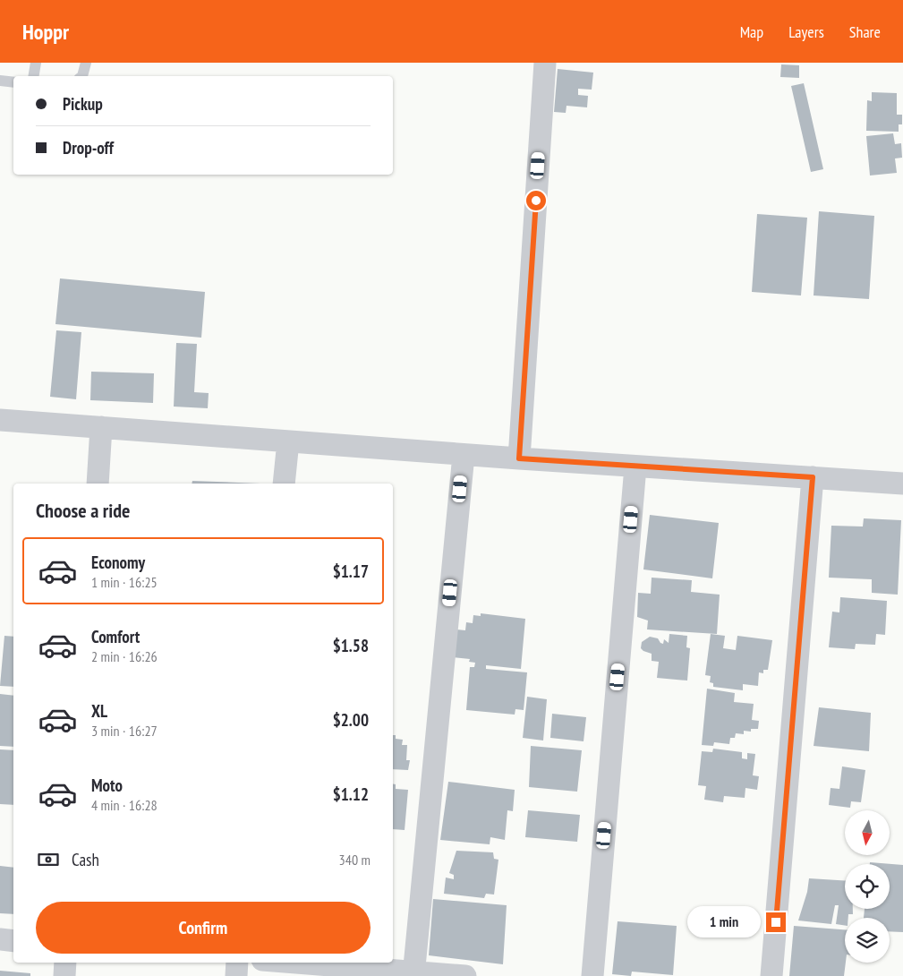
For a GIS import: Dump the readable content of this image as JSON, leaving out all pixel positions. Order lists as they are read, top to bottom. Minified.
{"north":"bottom","page":{"header":"Hoppr","nav":["Map","Layers","Share"],"banner":["Pickup","Drop-off"],"heading":"Choose a ride","list":[{"name":"Economy","note":"1 min · 16:25","value":"$1.17"},{"name":"Comfort","note":"2 min · 16:26","value":"$1.58"},{"name":"XL","note":"3 min · 16:27","value":"$2.00"},{"name":"Moto","note":"4 min · 16:28","value":"$1.12"}],"pay":["Cash","340 m"],"buttons":"Confirm","bubble":"1 min"}}
